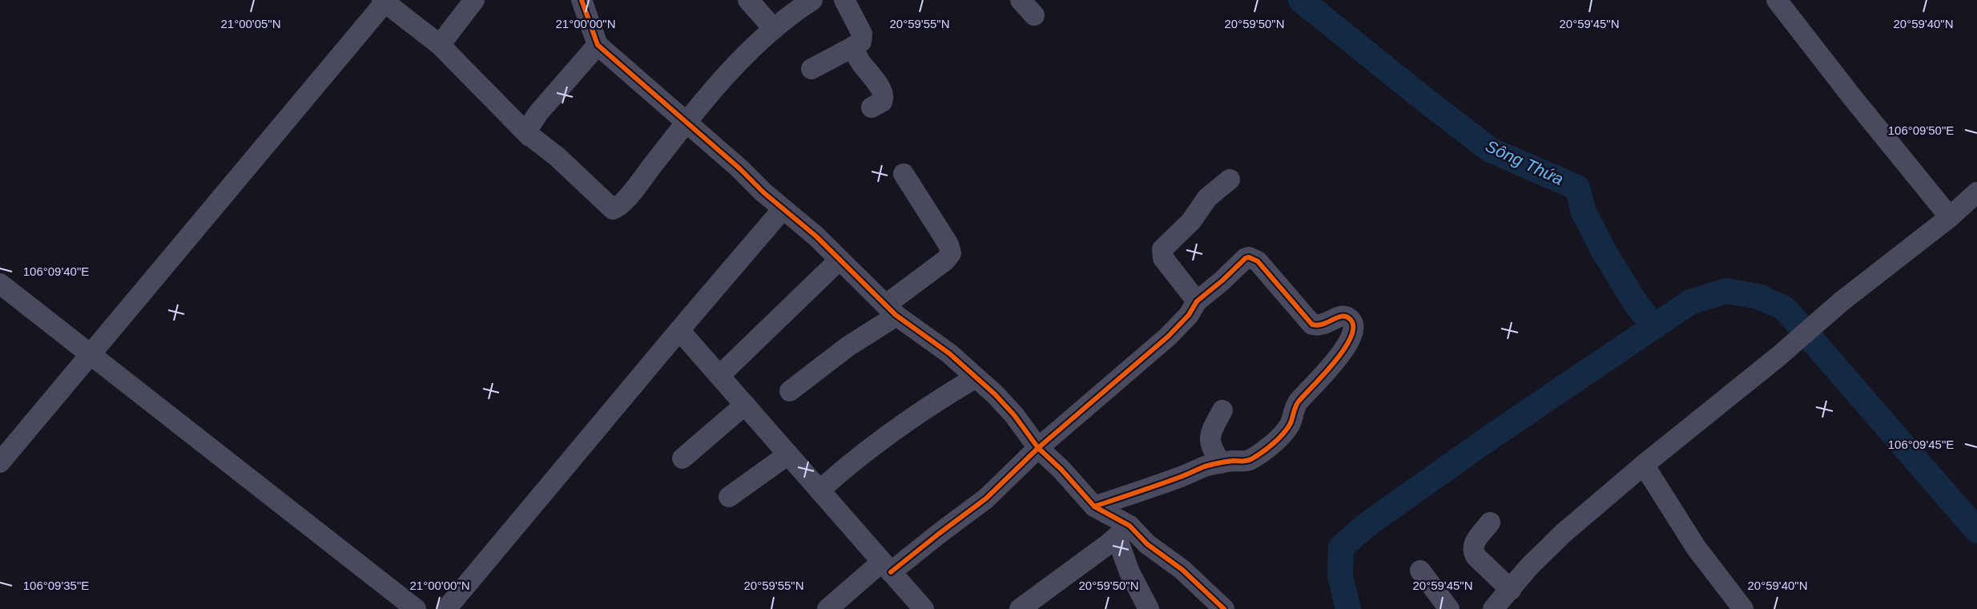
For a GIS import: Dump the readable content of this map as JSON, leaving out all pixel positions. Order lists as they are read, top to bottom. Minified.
{"water":["Sông Thứa"],"coordinates":["21°00'05\"N","21°00'00\"N","20°59'55\"N","20°59'50\"N","20°59'45\"N","20°59'40\"N","106°09'50\"E","106°09'40\"E","106°09'45\"E","106°09'35\"E"]}
